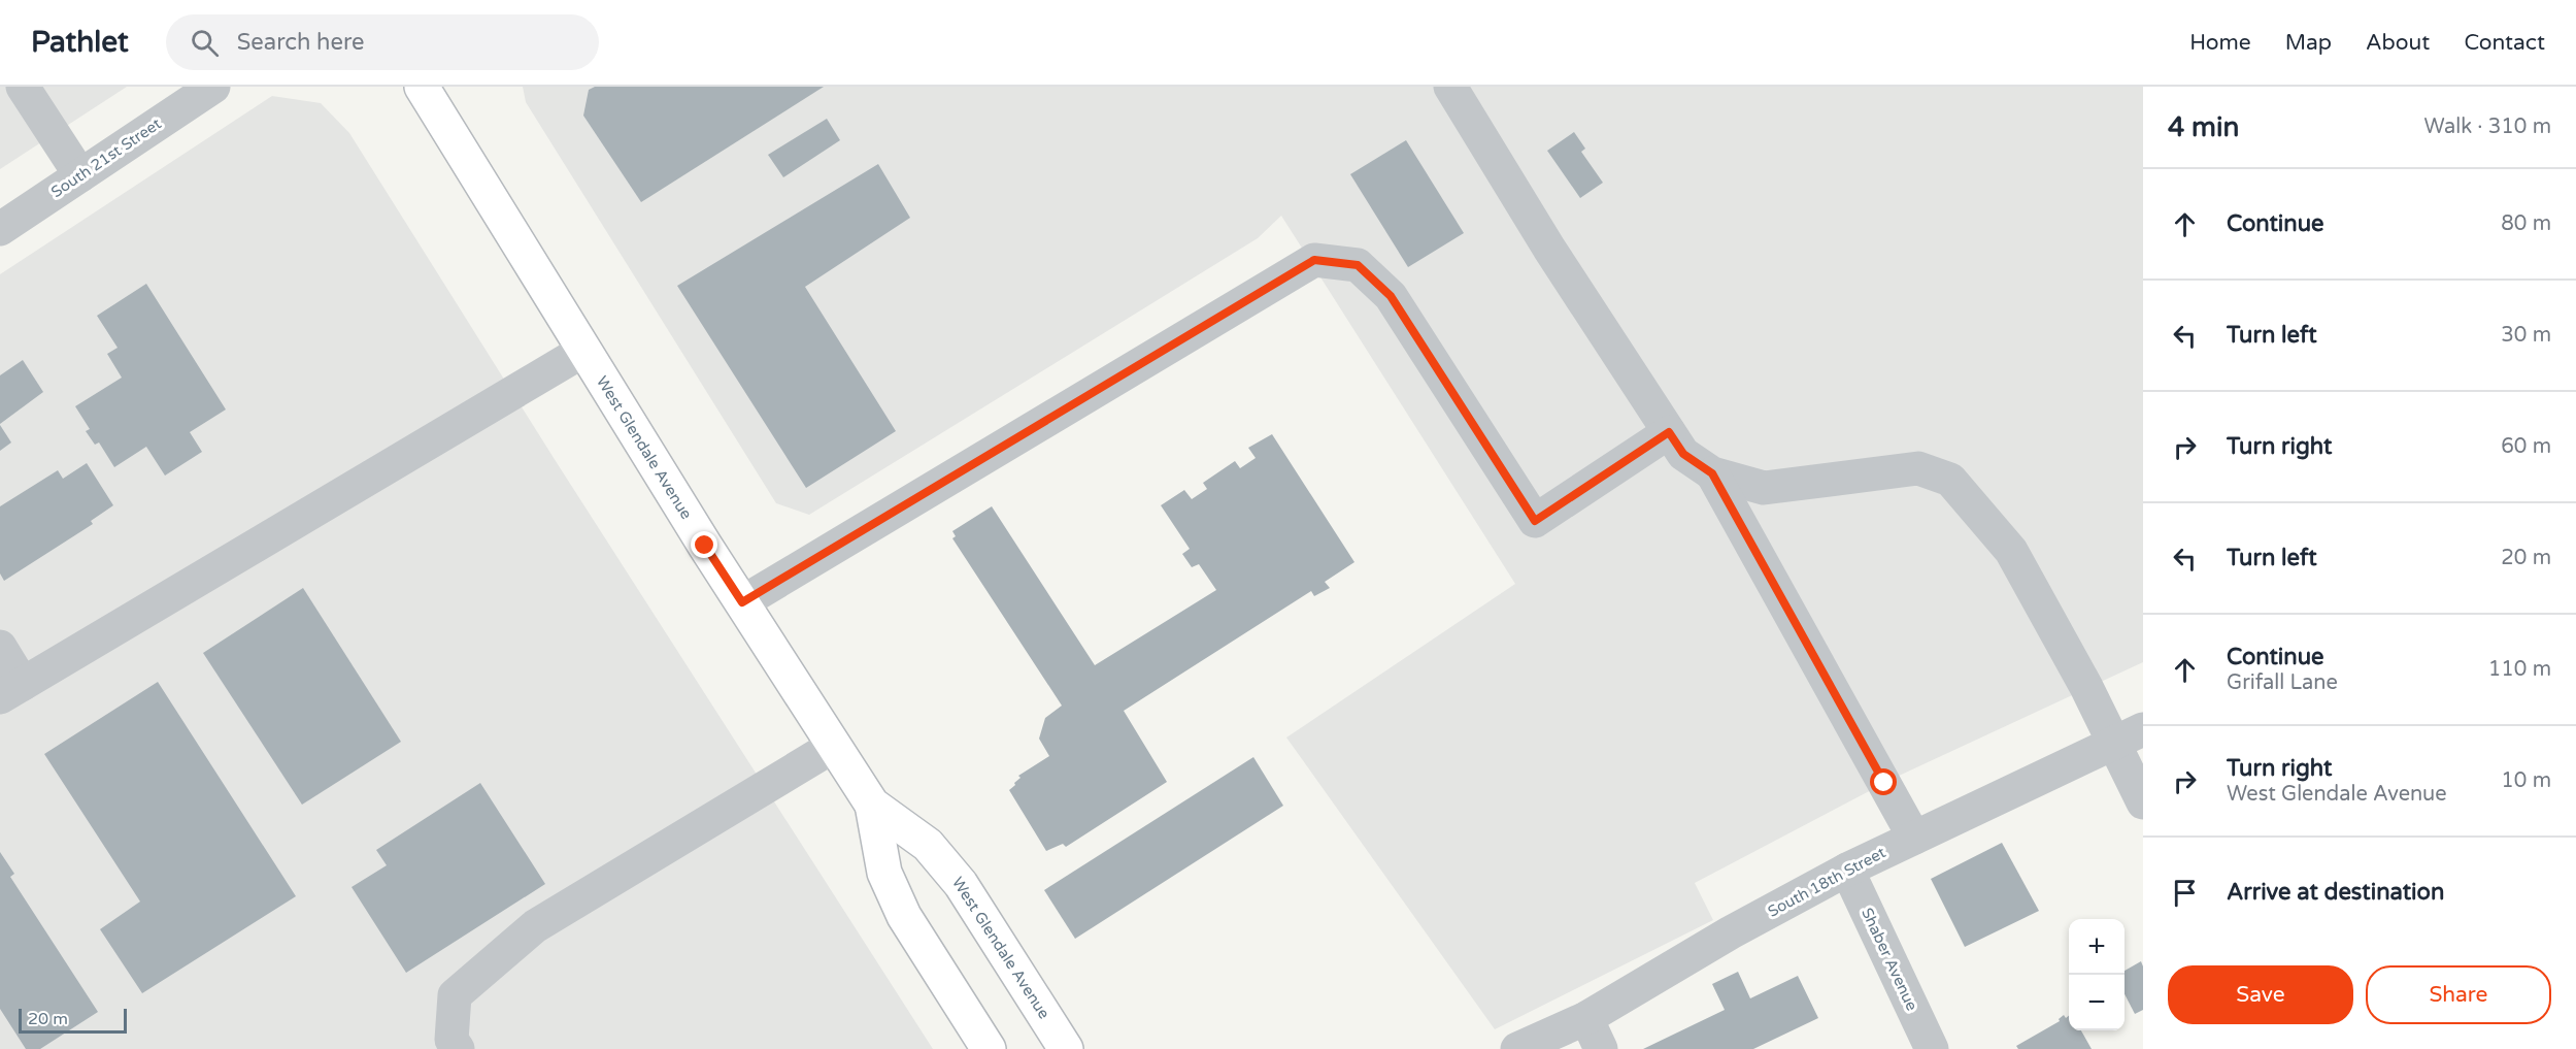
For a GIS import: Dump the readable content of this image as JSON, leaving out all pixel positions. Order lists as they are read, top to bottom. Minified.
{"streets":{"main road":["West Glendale Avenue"],"street":["South 21st Street","South 18th Street","Shaber Avenue"]},"crossings":[["South 18th Street","Shaber Avenue"]],"scale_bar":"20 m","page":{"header":"Pathlet","search":"Search here","nav":["Home","Map","About","Contact"],"heading":["4 min","Walk · 310 m"],"list":[["Continue","80 m"],["Turn left","30 m"],["Turn right","60 m"],["Turn left","20 m"],["Continue","Grifall Lane","110 m"],["Turn right","West Glendale Avenue","10 m"],"Arrive at destination"],"map_buttons":["+","−"],"buttons":["Save","Share"],"scale":"20 m"}}
